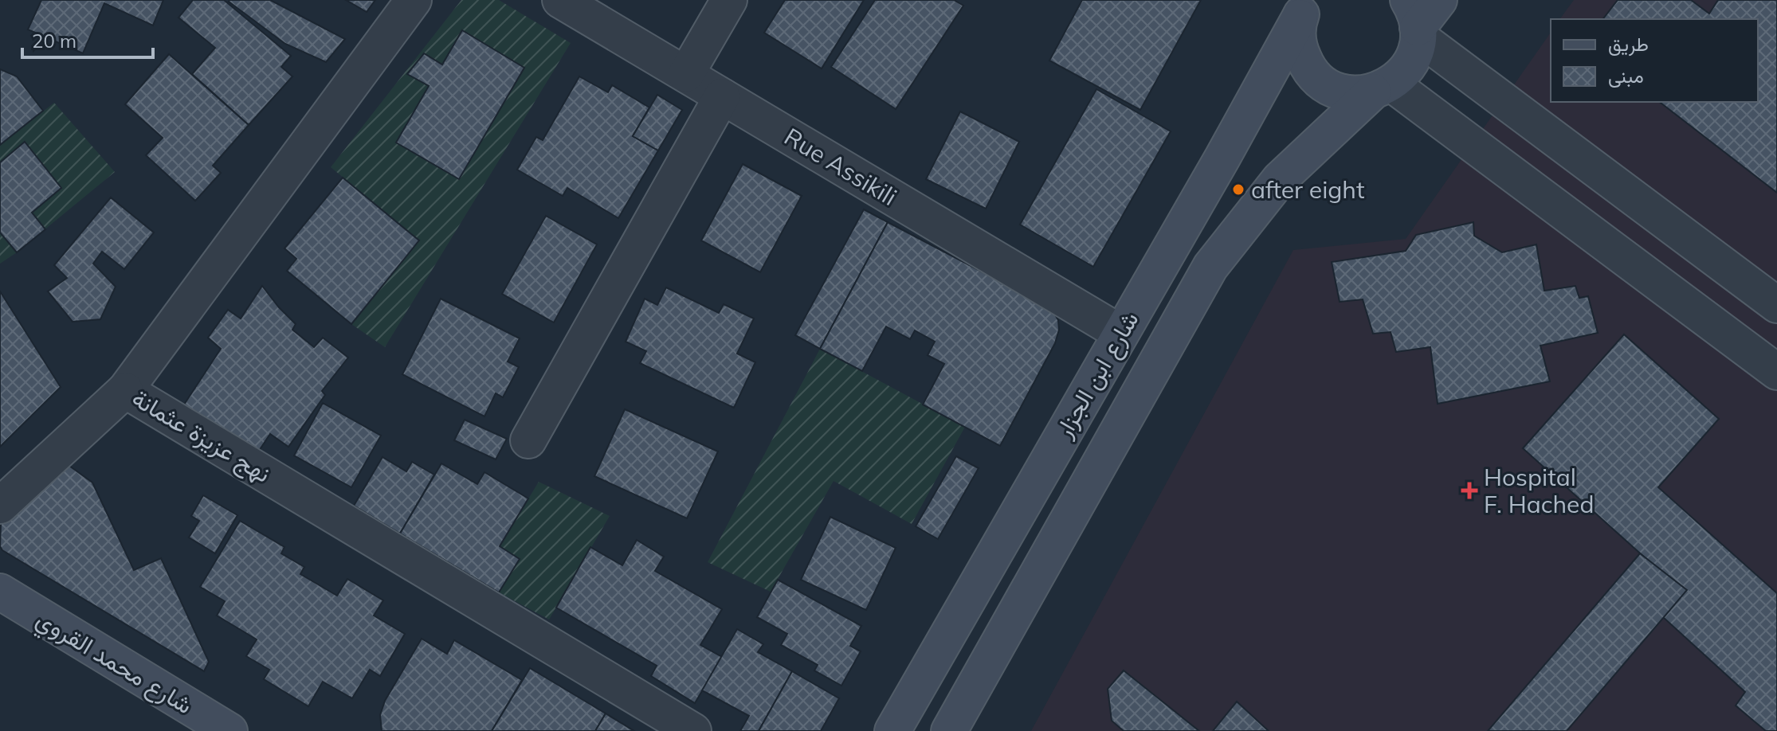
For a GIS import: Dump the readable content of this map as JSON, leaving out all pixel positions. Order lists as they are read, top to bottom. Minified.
{"streets":{"main road":["شارع ابن الجزار","شارع محمد القروي"],"street":["Rue Assikili","نهج عزيزة عثمانة"]},"crossings":[["Rue Assikili","شارع ابن الجزار"]],"places":{"other":["after eight"],"health":["Hospital F. Hached"]},"legend":["طريق","مبنى"],"scale_bar":"20 m"}
